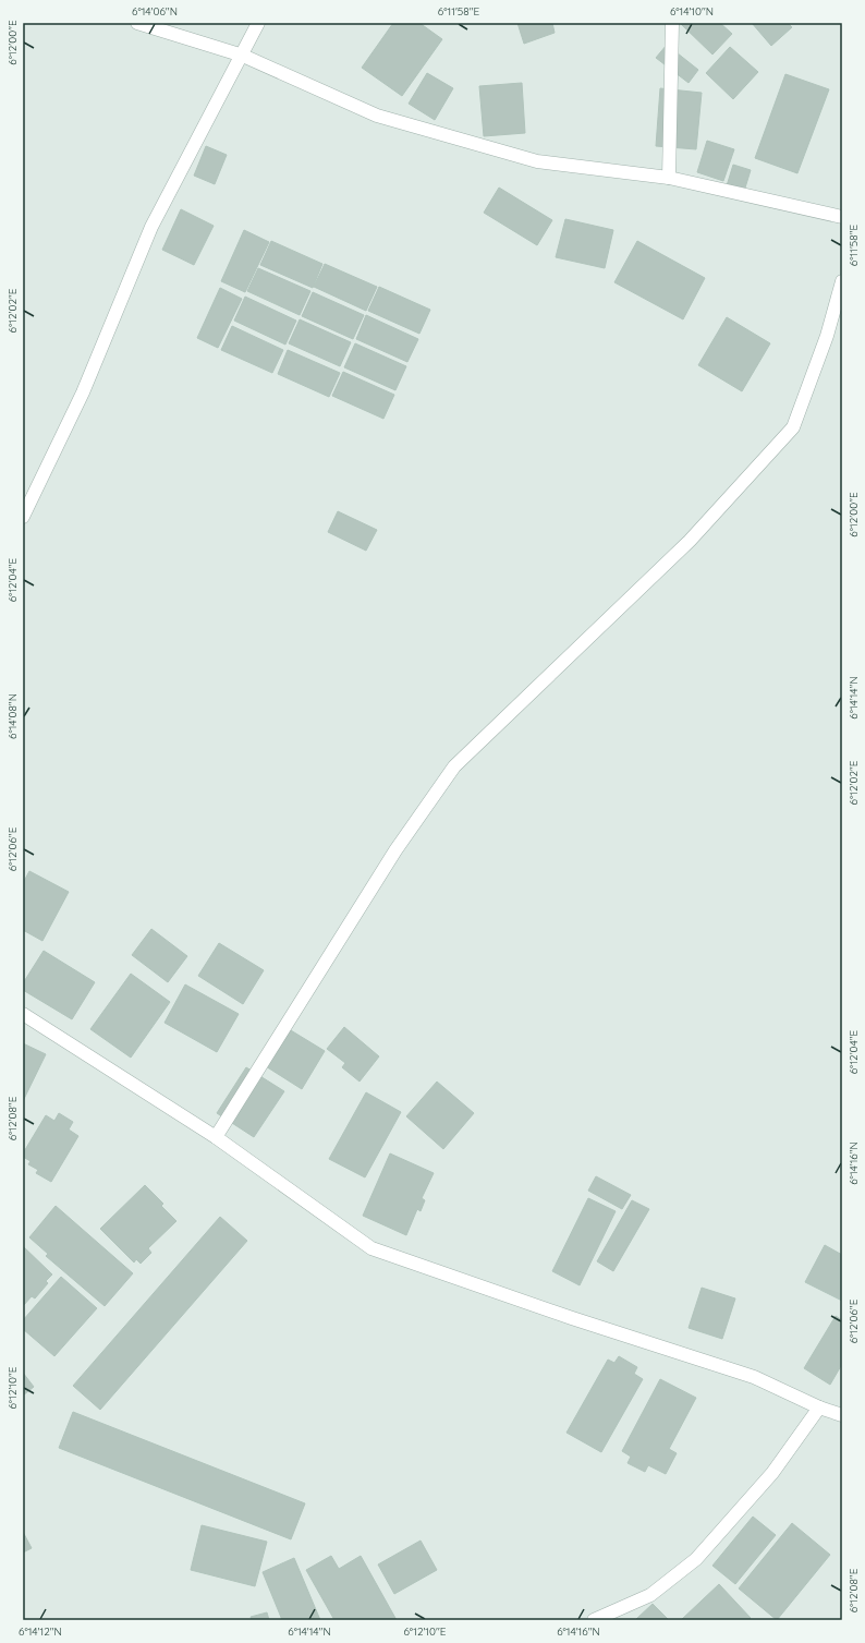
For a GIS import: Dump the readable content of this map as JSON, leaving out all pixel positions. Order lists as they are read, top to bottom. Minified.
{"coordinates":["6°14'06\"N","6°11'58\"E","6°14'10\"N","6°12'00\"E","6°12'02\"E","6°12'04\"E","6°14'14\"N","6°14'08\"N","6°12'06\"E","6°12'08\"E","6°14'16\"N","6°12'10\"E","6°14'12\"N"]}
